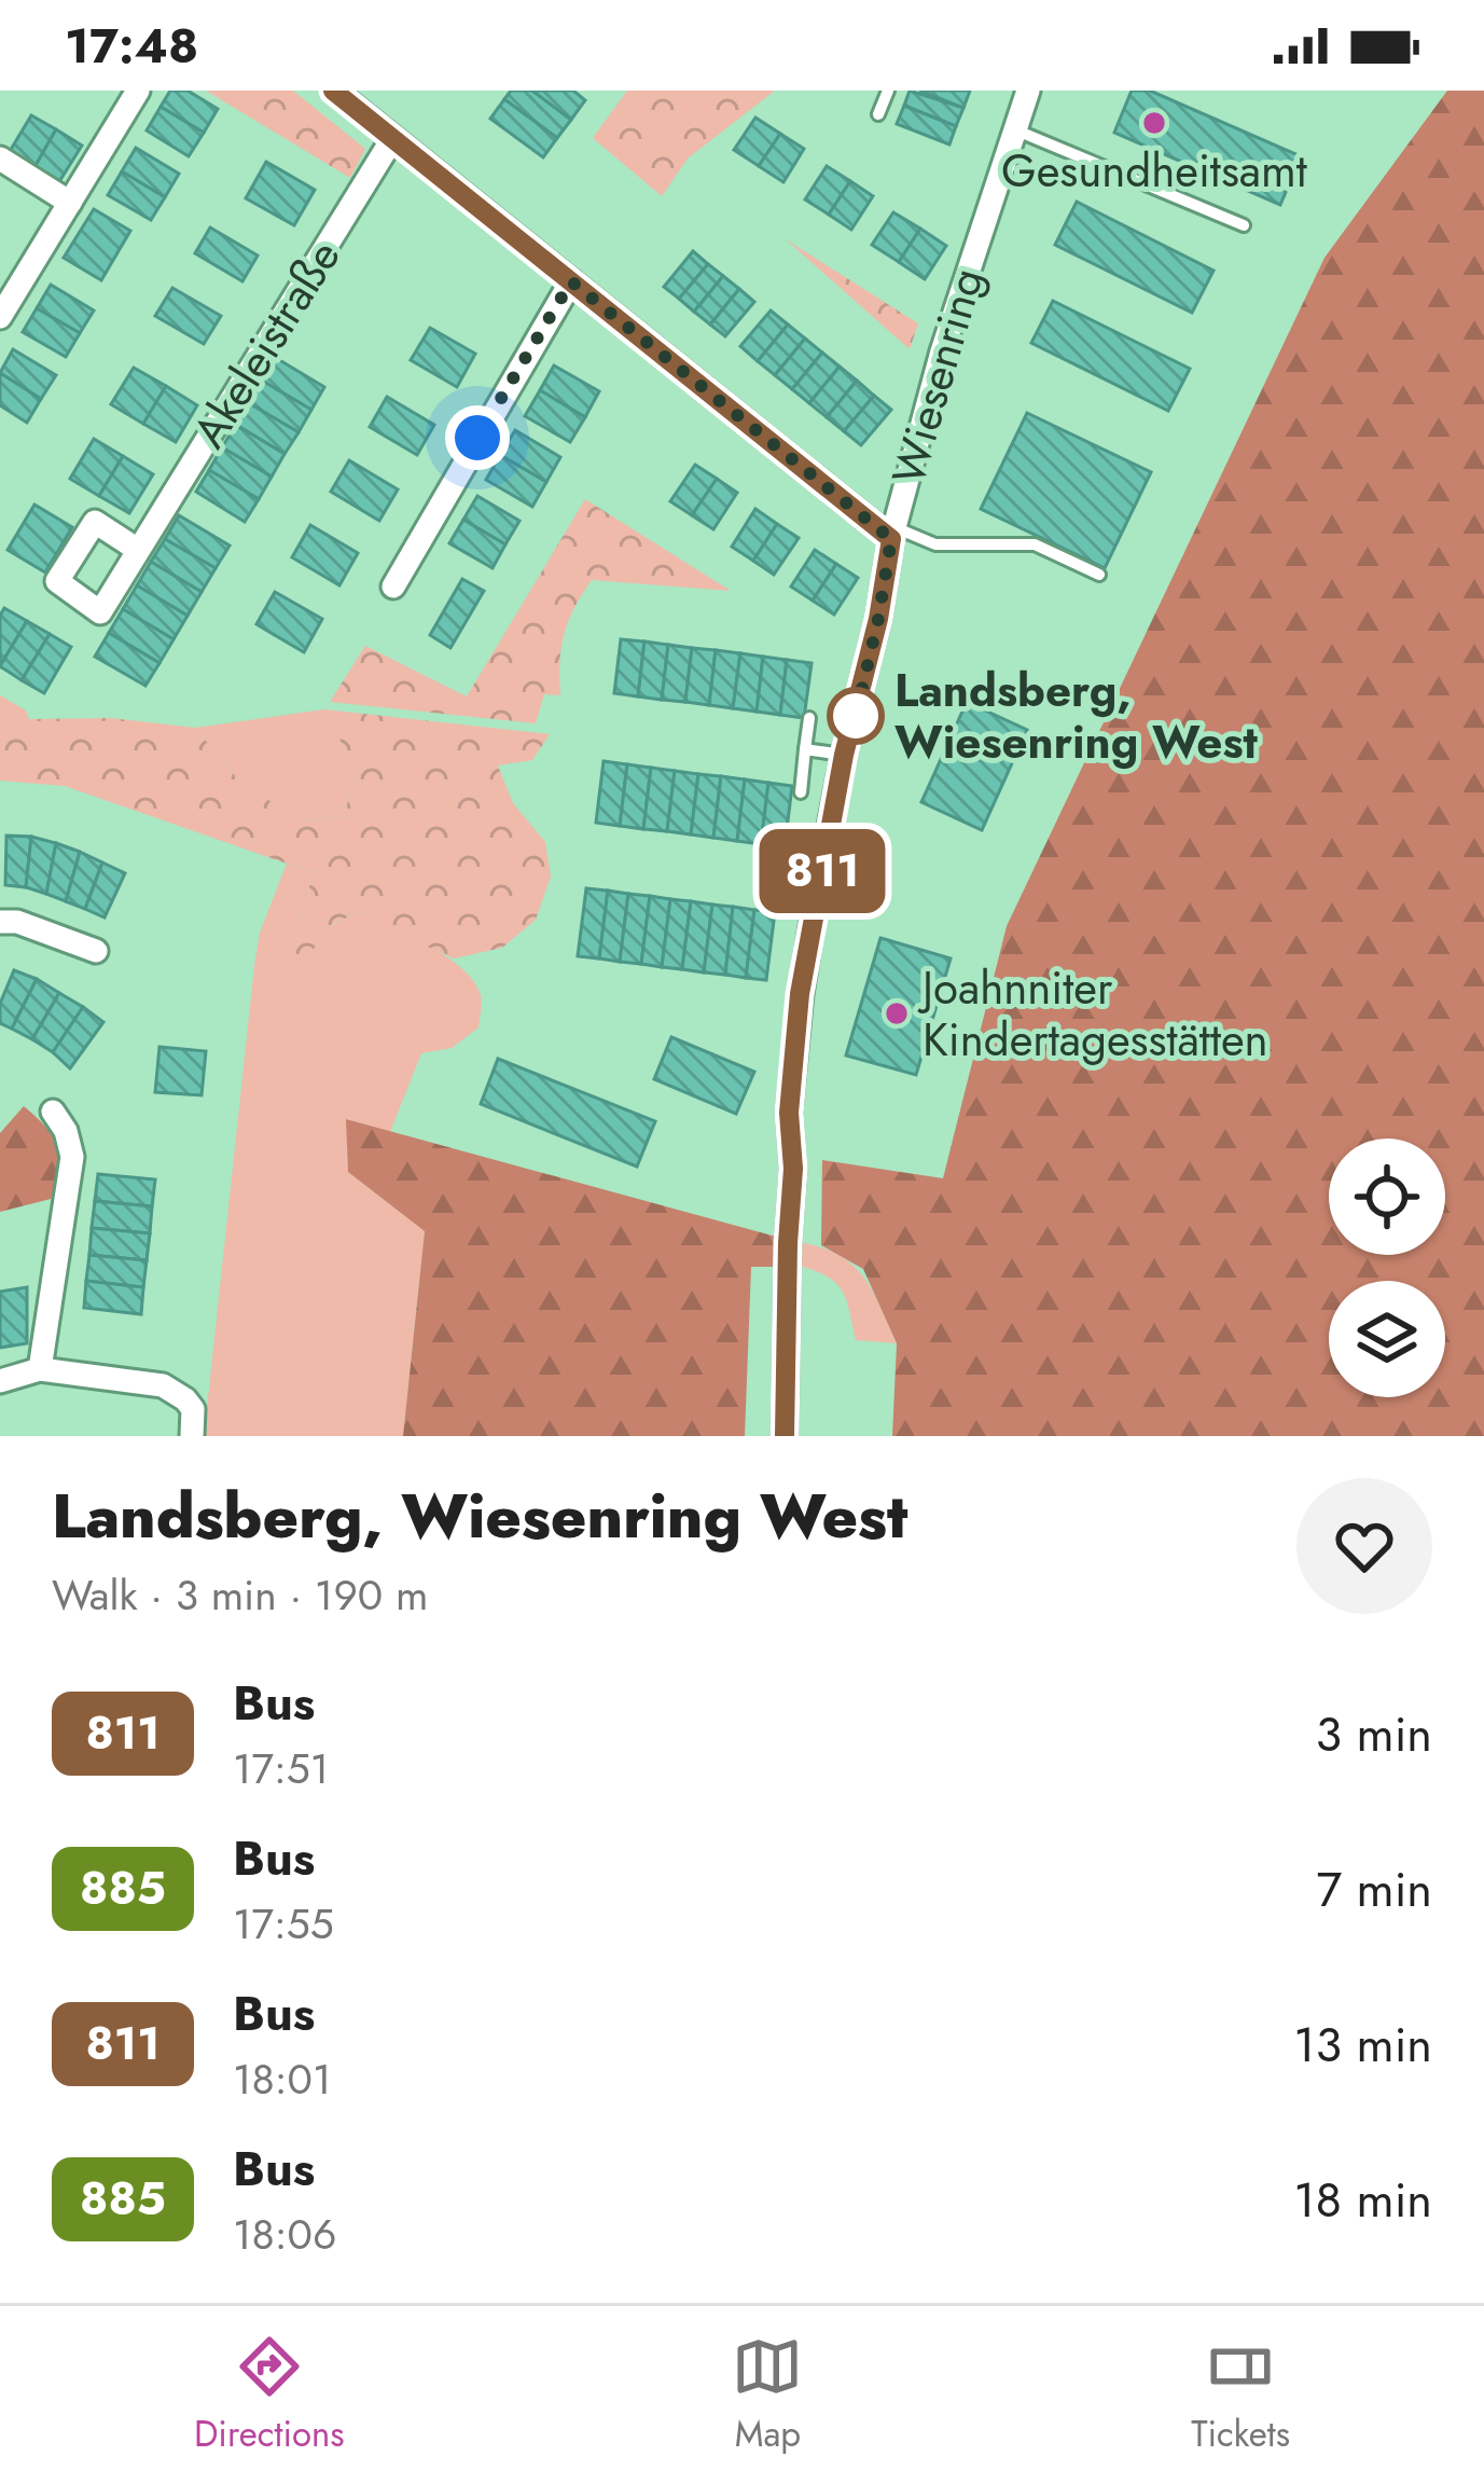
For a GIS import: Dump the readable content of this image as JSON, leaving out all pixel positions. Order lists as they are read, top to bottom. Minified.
{"streets":{"street":["Akeleistraße","Wiesenring"]},"places":["Gesundheitsamt","Landsberg, Wiesenring West","Joahnniter Kindertagesstätten"],"lines":["bus line 811"],"page":{"status":"17:48","on_map":"811","heading":["Landsberg, Wiesenring West","Walk · 3 min · 190 m"],"list":[{"mark":"811","name":"Bus","note":"17:51","value":"3 min"},{"mark":"885","name":"Bus","note":"17:55","value":"7 min"},{"mark":"811","name":"Bus","note":"18:01","value":"13 min"},{"mark":"885","name":"Bus","note":"18:06","value":"18 min"}],"tabs":["Directions","Map","Tickets"]}}
